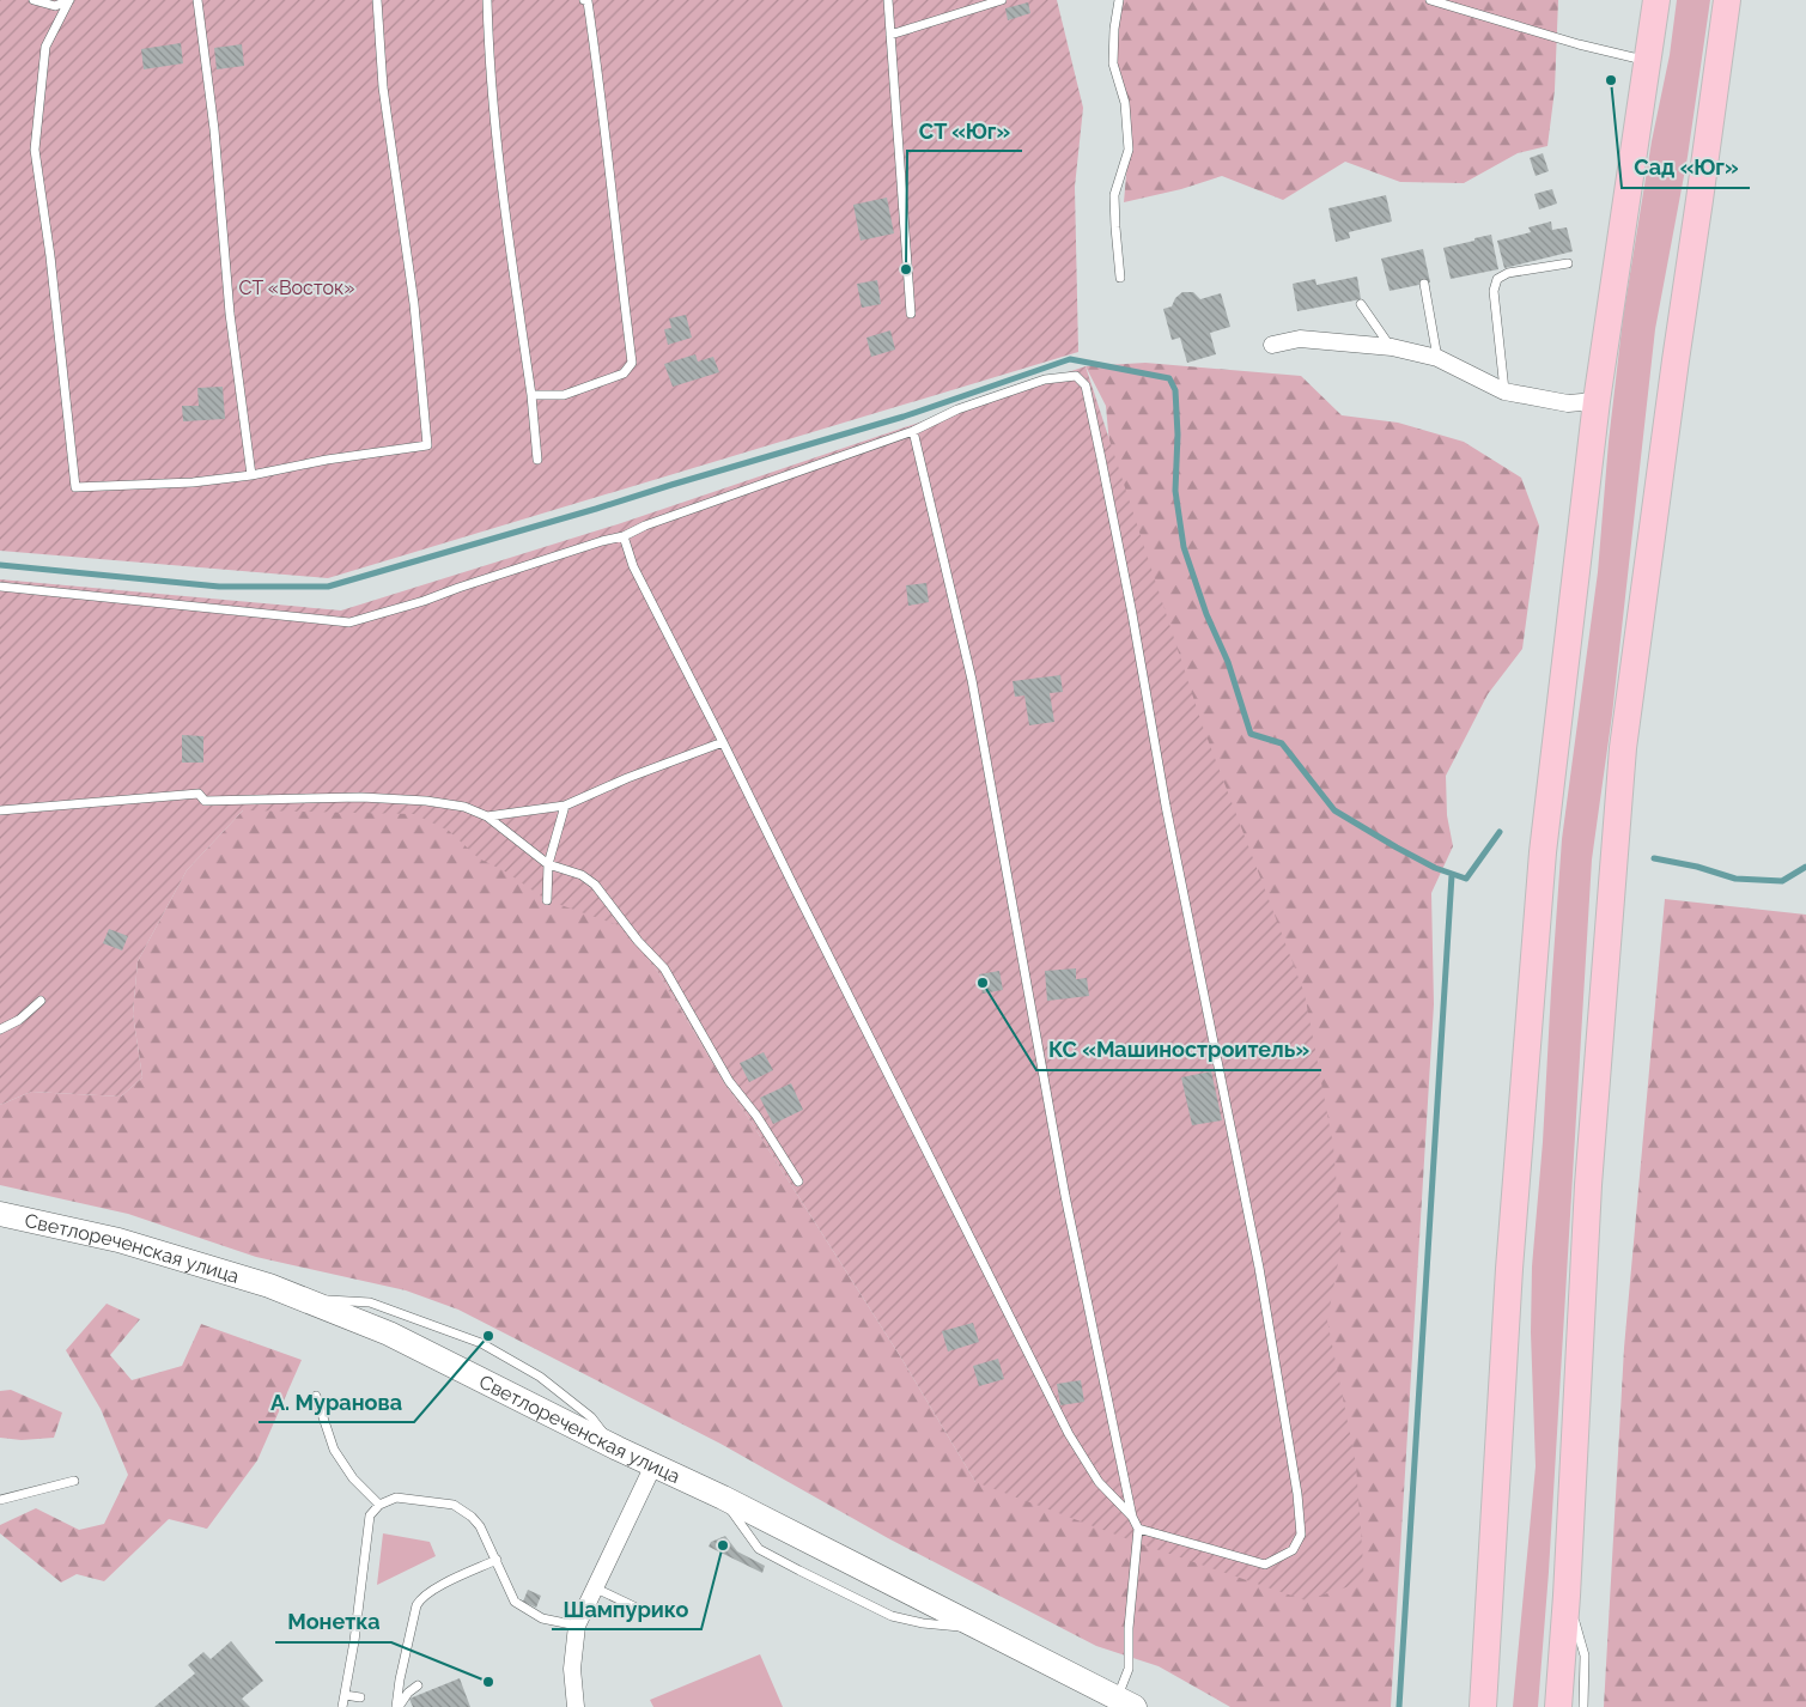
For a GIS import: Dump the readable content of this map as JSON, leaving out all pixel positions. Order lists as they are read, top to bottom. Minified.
{"streets":{"main road":["Светлореченская улица"]},"parks":["СТ «Восток»"],"places":["Сад «Юг»","СТ «Юг»","КС «Машиностроитель»","А. Муранова","Шампурико","Монетка"]}
